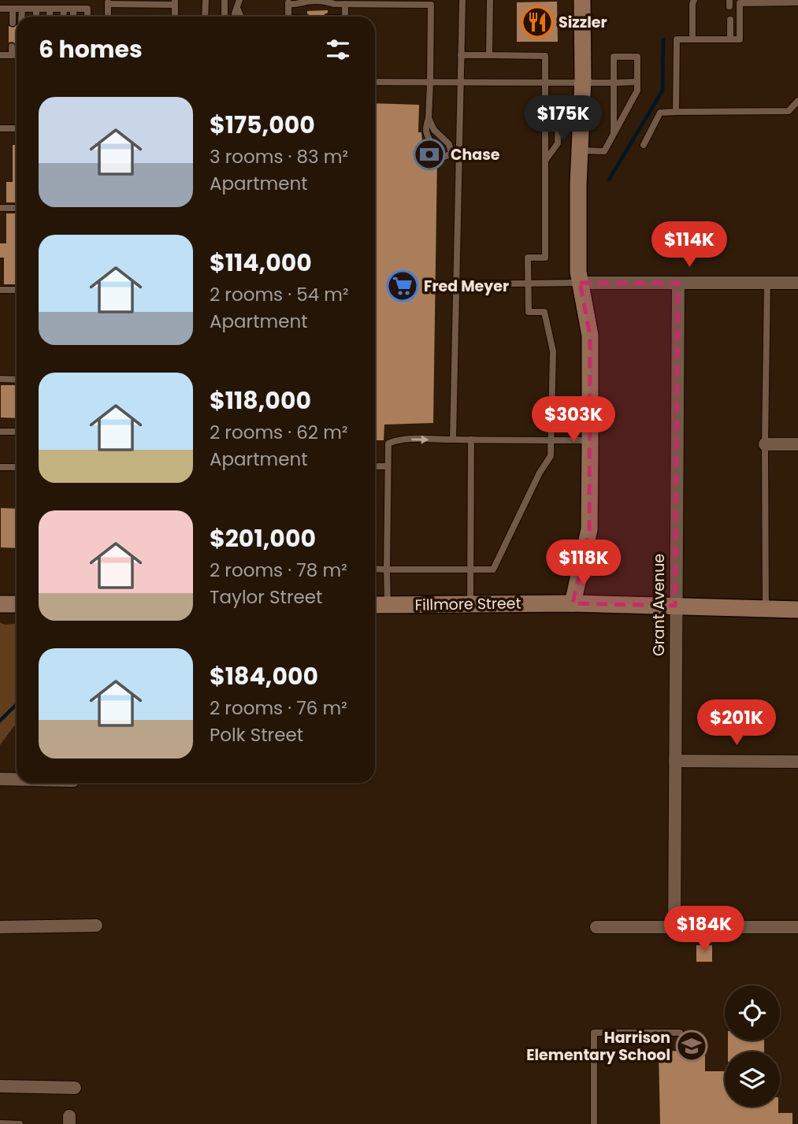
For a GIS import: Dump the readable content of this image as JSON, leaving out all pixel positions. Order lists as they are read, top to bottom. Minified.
{"streets":{"street":["Fillmore Street","Grant Avenue"]},"crossings":[["Fillmore Street","Grant Avenue"]],"places":{"restaurant":["Sizzler"],"bank":["Chase"],"supermarket":["Fred Meyer"],"school or university":["Harrison Elementary School"]},"page":{"heading":"6 homes","list":[{"name":"$175,000","note":"3 rooms · 83 m² · Apartment"},{"name":"$114,000","note":"2 rooms · 54 m² · Apartment"},{"name":"$118,000","note":"2 rooms · 62 m² · Apartment"},{"name":"$201,000","note":"2 rooms · 78 m² · Taylor Street"},{"name":"$184,000","note":"2 rooms · 76 m² · Polk Street"}],"price":["$175K","$114K","$303K","$118K","$201K","$184K"]}}
